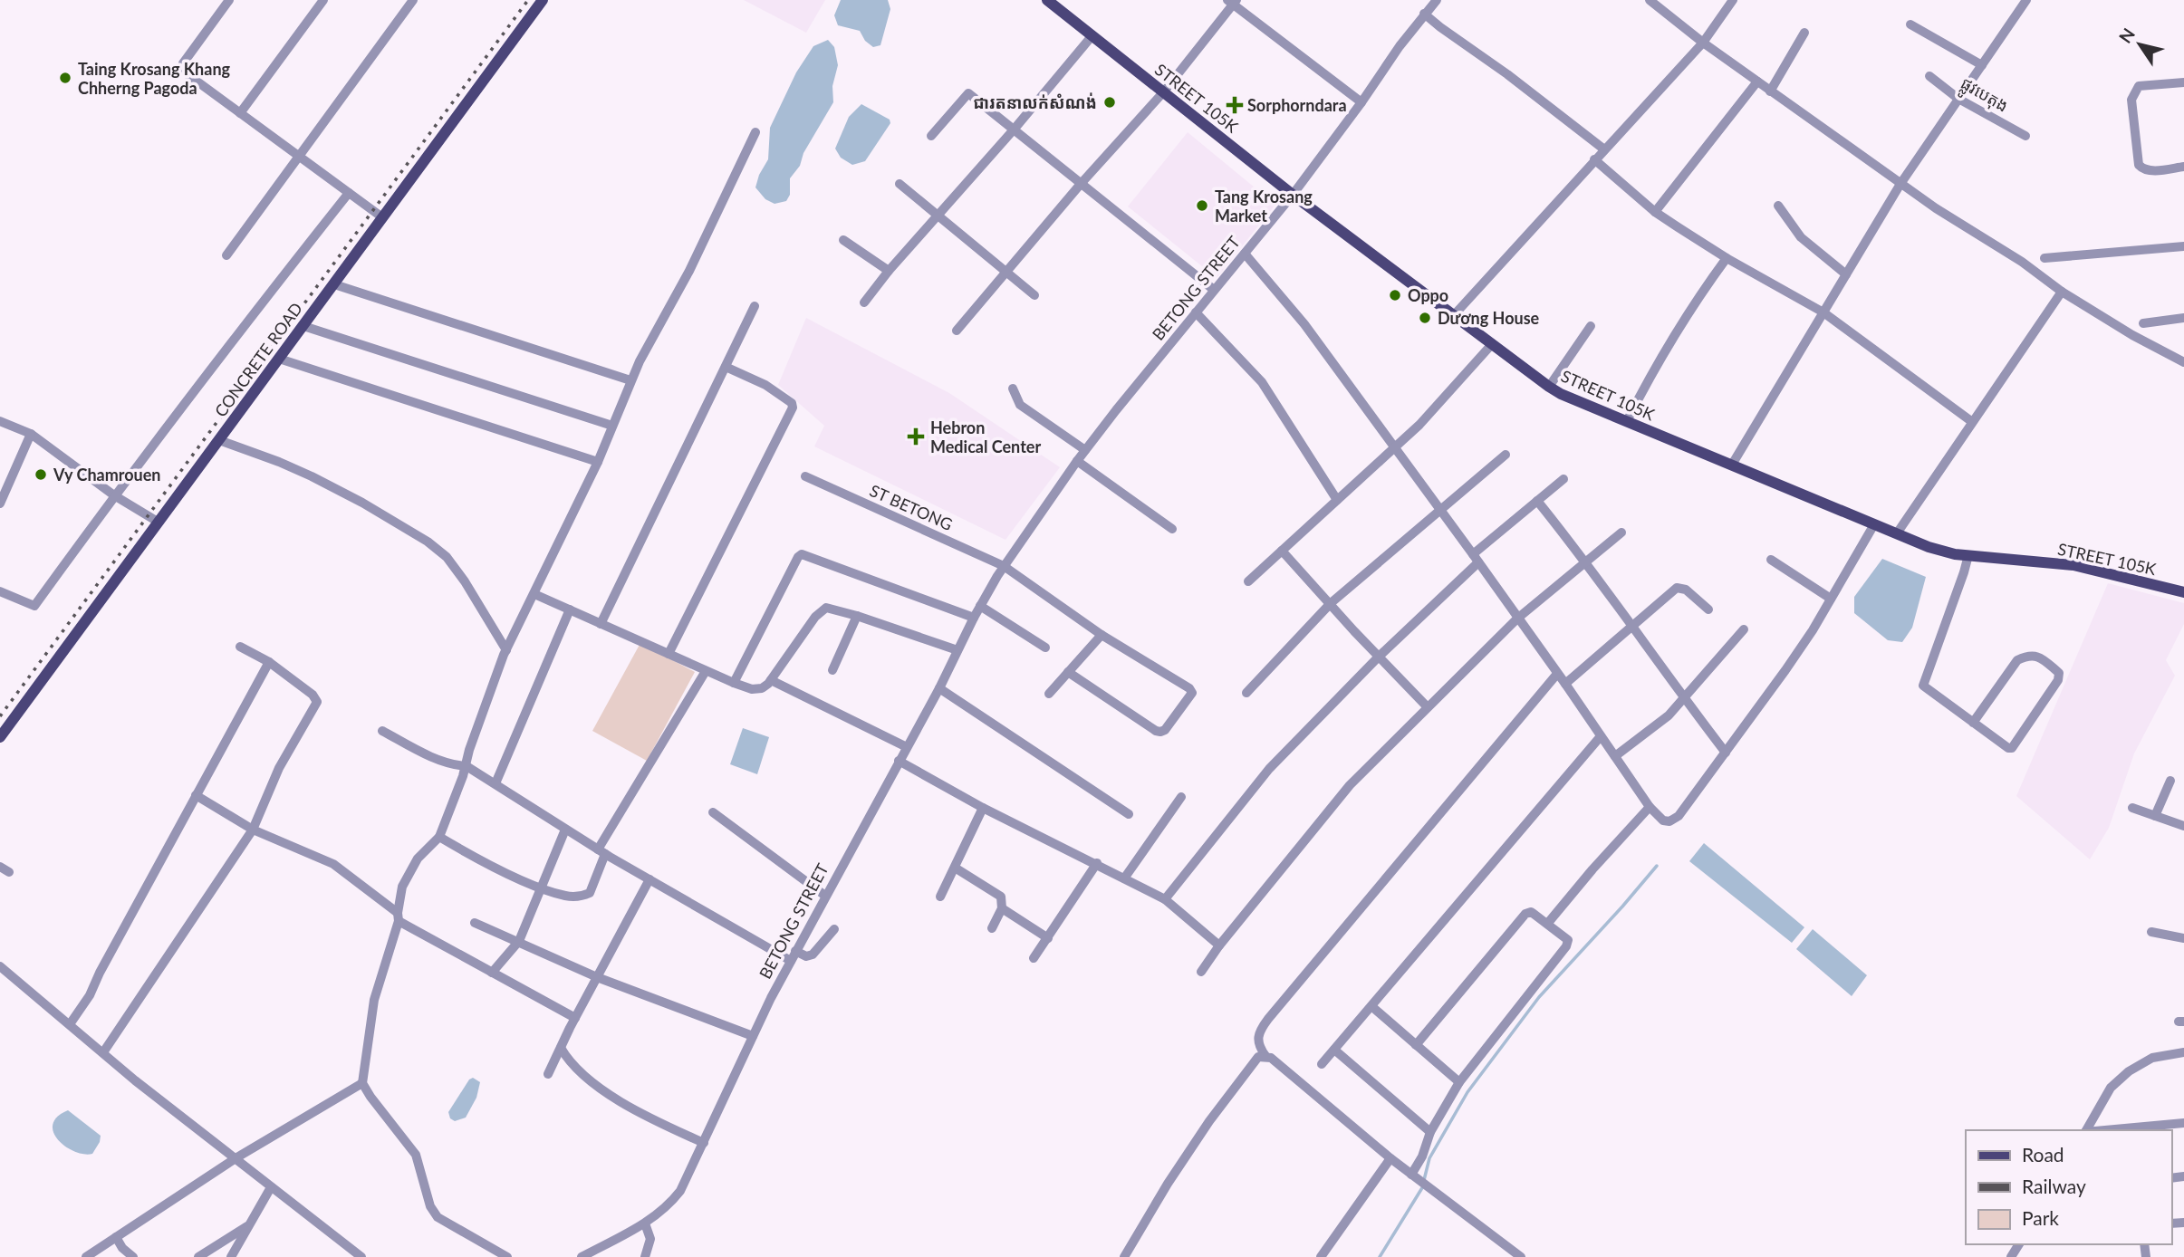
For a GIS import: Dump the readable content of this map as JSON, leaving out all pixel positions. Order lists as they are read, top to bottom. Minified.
{"streets":{"main road":["STREET 105K","CONCRETE ROAD"],"street":["ផ្លូវបេតុង","BETONG STREET","ST BETONG"]},"crossings":[["STREET 105K","BETONG STREET"],["BETONG STREET","ST BETONG"]],"places":{"other":["Taing Krosang Khang Chherng Pagoda","ជារតនាលក់សំណង់","Tang Krosang Market","Oppo","Dương House","Vy Chamrouen"],"health":["Sorphorndara","Hebron Medical Center"]},"legend":["Road","Railway","Park"],"north":"top left"}
